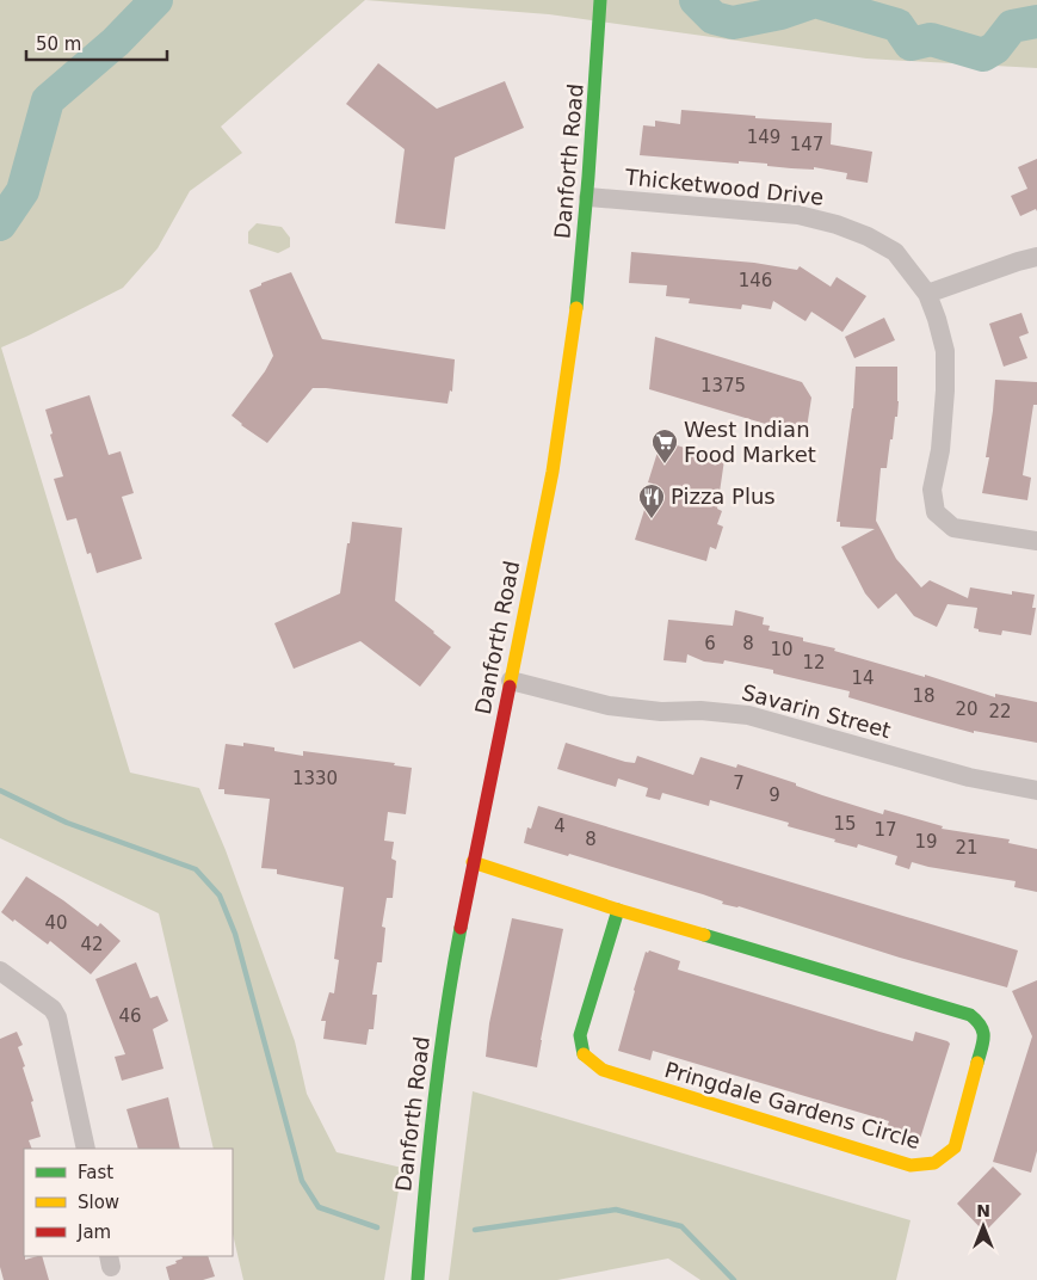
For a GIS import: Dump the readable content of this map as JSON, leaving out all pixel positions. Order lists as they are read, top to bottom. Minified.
{"streets":{"main road":["Danforth Road","Pringdale Gardens Circle"],"street":["Thicketwood Drive","Savarin Street"]},"crossings":[["Danforth Road","Thicketwood Drive"],["Danforth Road","Savarin Street"],["Danforth Road","Pringdale Gardens Circle"]],"places":{"supermarket":["West Indian Food Market"],"restaurant":["Pizza Plus"]},"house_numbers":["149","147","146","1375","6","8","10","12","14","18","20","22","1330","7","9","15","4","17","8","19","21","40","42","46"],"legend":["Fast","Slow","Jam"],"scale_bar":"50 m","north":"top"}
